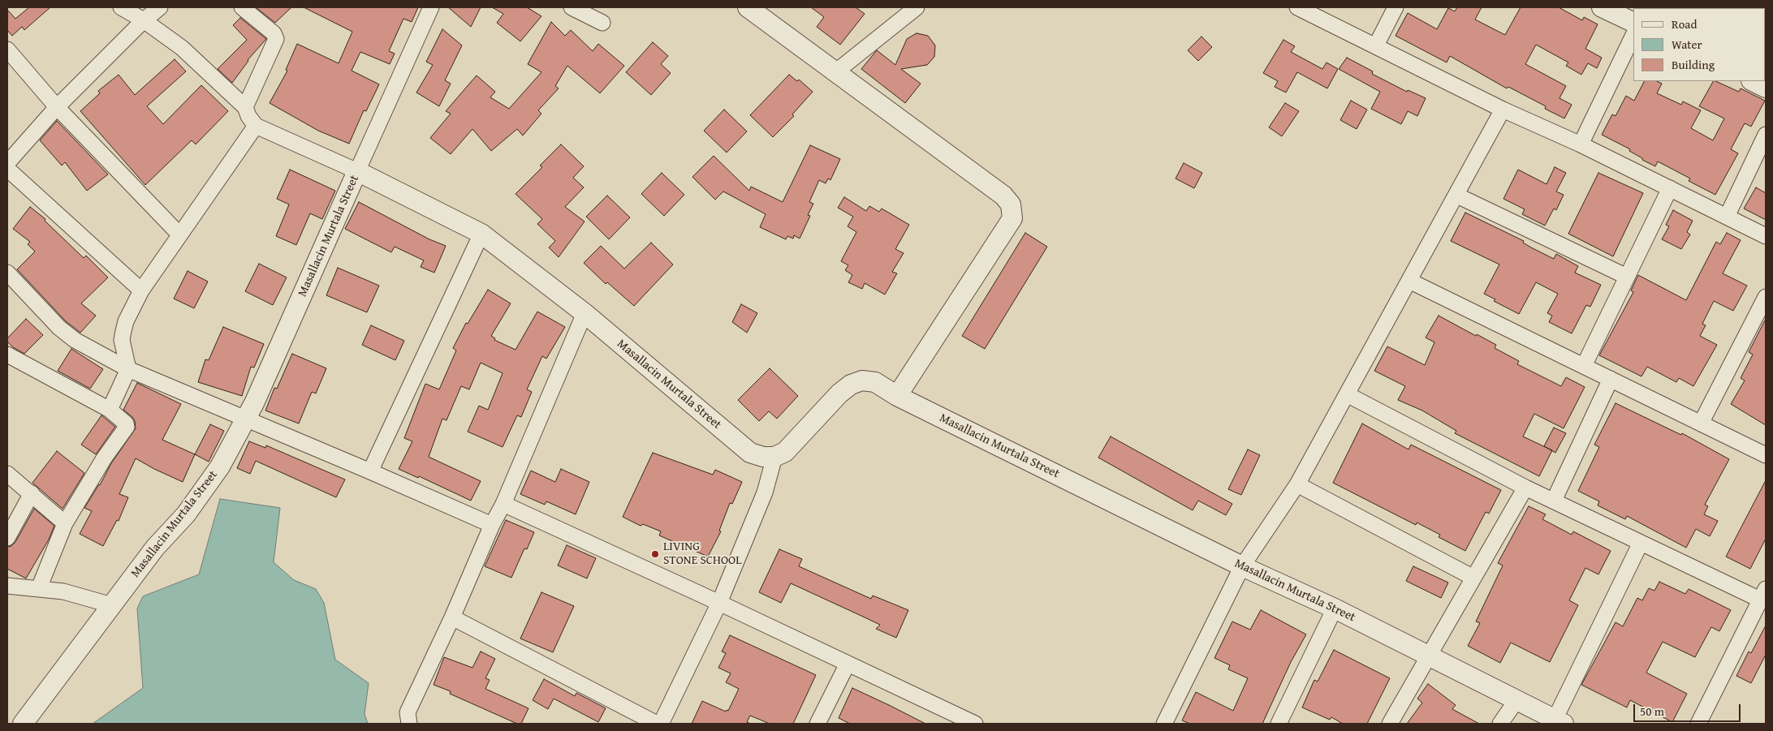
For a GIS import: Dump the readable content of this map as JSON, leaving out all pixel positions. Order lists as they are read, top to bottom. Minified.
{"streets":{"street":["Masallacin Murtala Street"]},"places":["LIVING STONE SCHOOL"],"legend":["Road","Water","Building"],"scale_bar":"50 m"}
